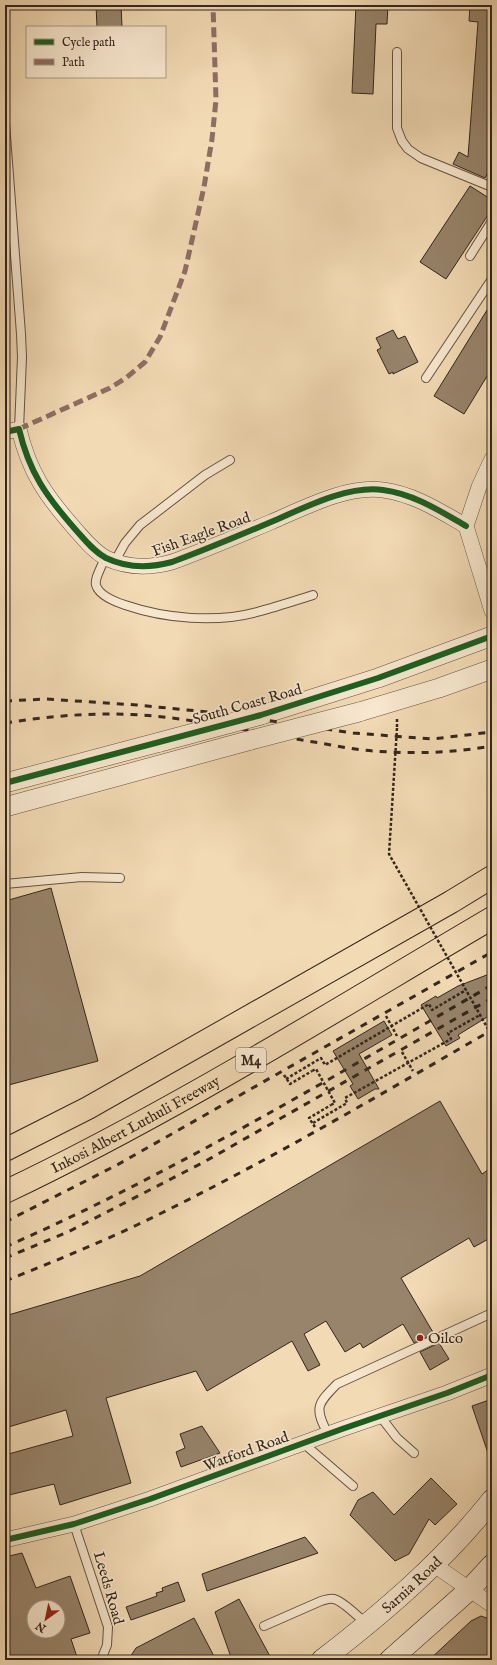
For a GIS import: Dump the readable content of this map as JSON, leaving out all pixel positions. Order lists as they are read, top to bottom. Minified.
{"streets":{"highway":["M4","Inkosi Albert Luthuli Freeway"],"main road":["Sarnia Road"],"street":["Fish Eagle Road","South Coast Road","Watford Road"],"lane":["Leeds Road"]},"crossings":[["Watford Road","Leeds Road"]],"places":["Oilco"],"legend":["Cycle path","Path"],"north":"bottom left"}
